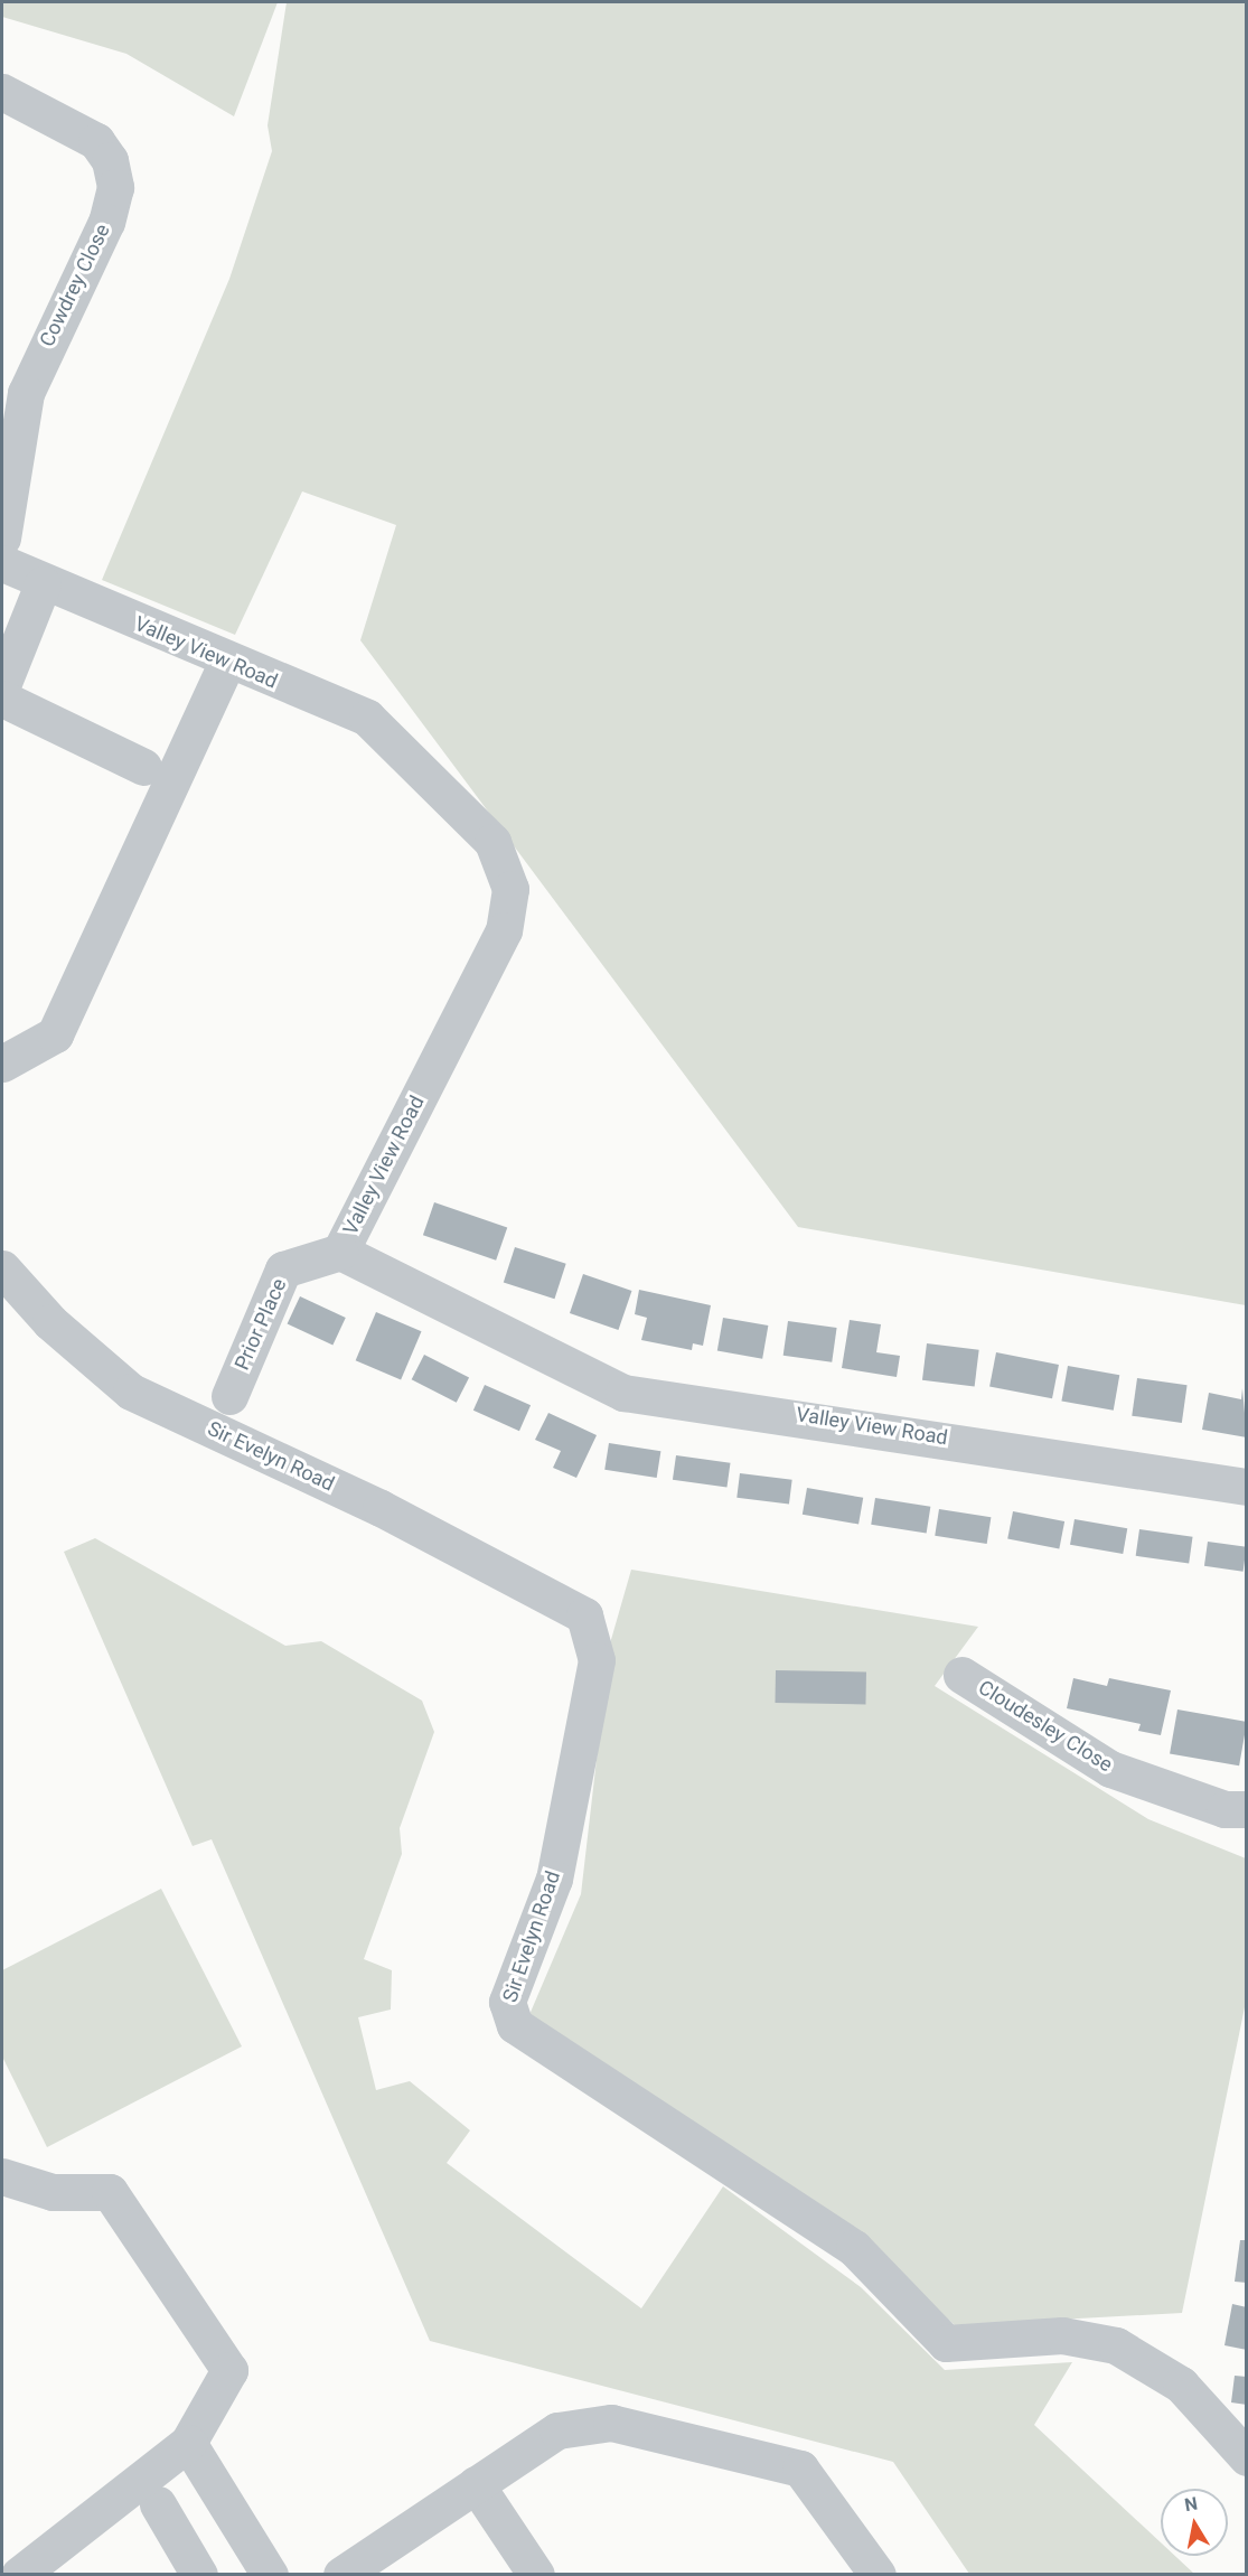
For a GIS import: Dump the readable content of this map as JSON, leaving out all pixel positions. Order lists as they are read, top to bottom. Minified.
{"streets":{"street":["Cowdrey Close","Valley View Road","Prior Place","Sir Evelyn Road","Cloudesley Close"]},"crossings":[["Valley View Road","Prior Place"]],"north":"top"}
